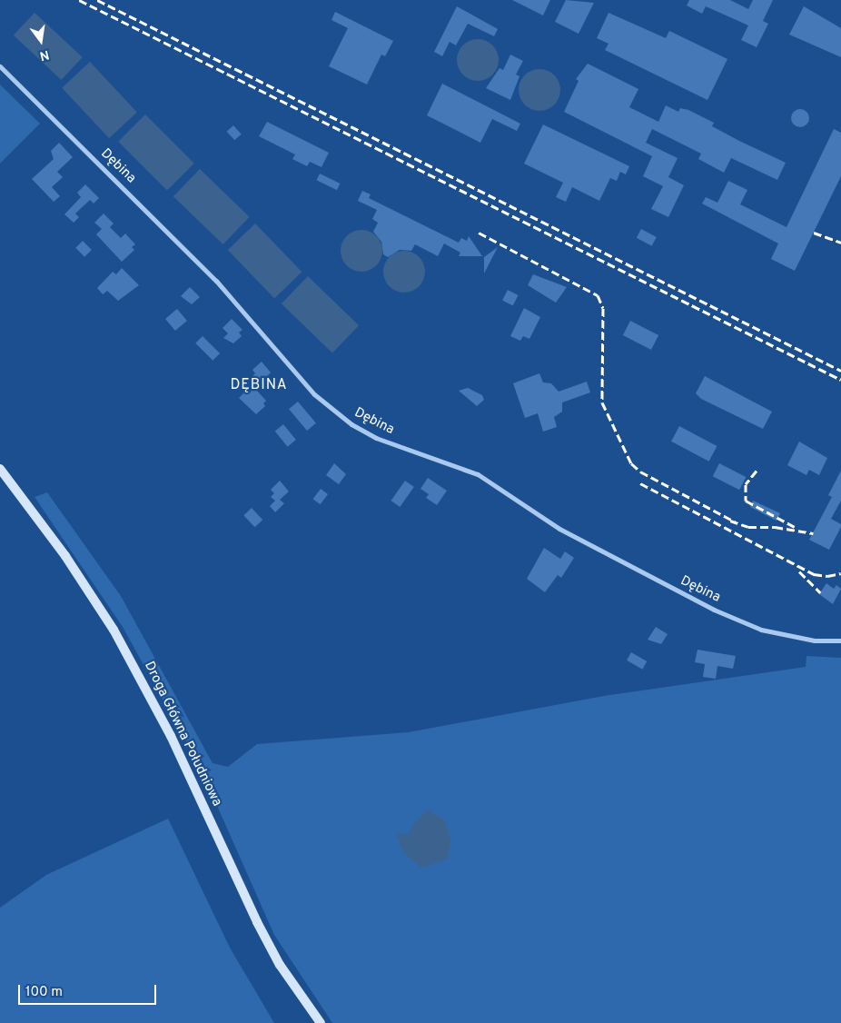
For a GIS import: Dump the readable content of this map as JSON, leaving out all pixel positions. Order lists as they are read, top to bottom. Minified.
{"streets":{"main road":["Droga Główna Południowa"],"street":["Dębina"]},"districts":["DĘBINA"],"scale_bar":"100 m","north":"bottom"}
